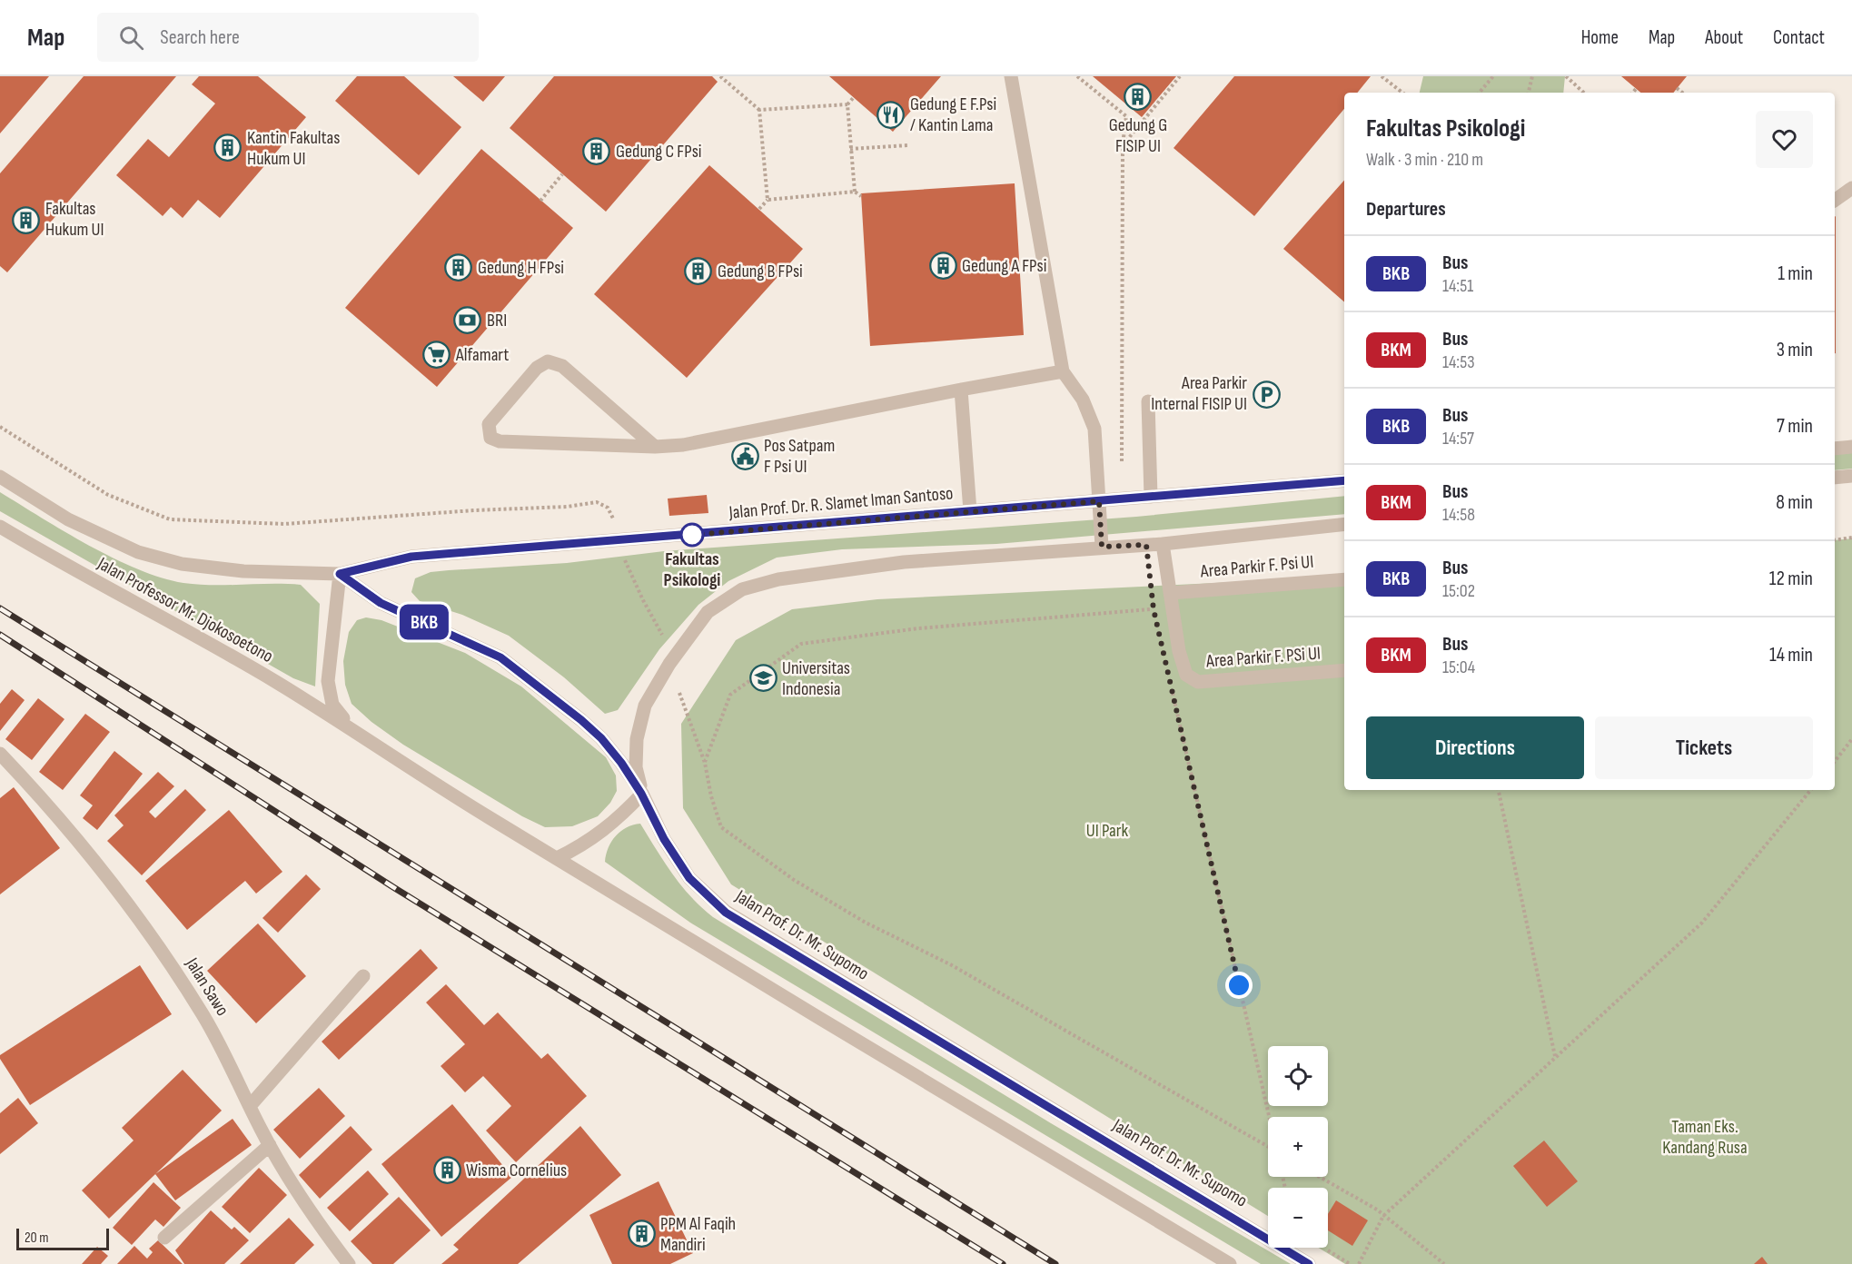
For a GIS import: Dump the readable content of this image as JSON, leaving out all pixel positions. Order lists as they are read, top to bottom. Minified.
{"streets":{"street":["Jalan Prof. Dr. R. Slamet Iman Santoso","Area Parkir F. Psi UI","Jalan Professor Mr. Djokosoetono","Area Parkir F. PSi UI","Jalan Prof. Dr. Mr. Supomo","Jalan Sawo"]},"crossings":[["Jalan Prof. Dr. R. Slamet Iman Santoso","Jalan Professor Mr. Djokosoetono"],["Jalan Prof. Dr. R. Slamet Iman Santoso","Jalan Prof. Dr. Mr. Supomo"],["Area Parkir F. Psi UI","Area Parkir F. PSi UI"],["Jalan Professor Mr. Djokosoetono","Jalan Prof. Dr. Mr. Supomo"]],"parks":["UI Park","Taman Eks. Kandang Rusa"],"places":{"building":["Gedung G FISIP UI","Kantin Fakultas Hukum UI","Gedung C FPsi","Fakultas Hukum UI","Gedung A FPsi","Gedung H FPsi","Gedung B FPsi","Wisma Cornelius","PPM Al Faqih Mandiri"],"restaurant":["Gedung E F.Psi / Kantin Lama"],"bank":["BRI"],"supermarket":["Alfamart"],"parking":["Area Parkir Internal FISIP UI"],"public building":["Pos Satpam F Psi UI"],"other":["Fakultas Psikologi"],"school or university":["Universitas Indonesia"]},"lines":["bus line BKB"],"scale_bar":"20 m","page":{"header":"Map","search":"Search here","nav":["Home","Map","About","Contact"],"on_map":"BKB","heading":[["Fakultas Psikologi","Walk · 3 min · 210 m"],"Departures"],"list":[{"mark":"BKB","name":"Bus","note":"14:51","value":"1 min"},{"mark":"BKM","name":"Bus","note":"14:53","value":"3 min"},{"mark":"BKB","name":"Bus","note":"14:57","value":"7 min"},{"mark":"BKM","name":"Bus","note":"14:58","value":"8 min"},{"mark":"BKB","name":"Bus","note":"15:02","value":"12 min"},{"mark":"BKM","name":"Bus","note":"15:04","value":"14 min"}],"buttons":["Directions","Tickets"],"map_buttons":["+","−"],"scale":"20 m"}}
